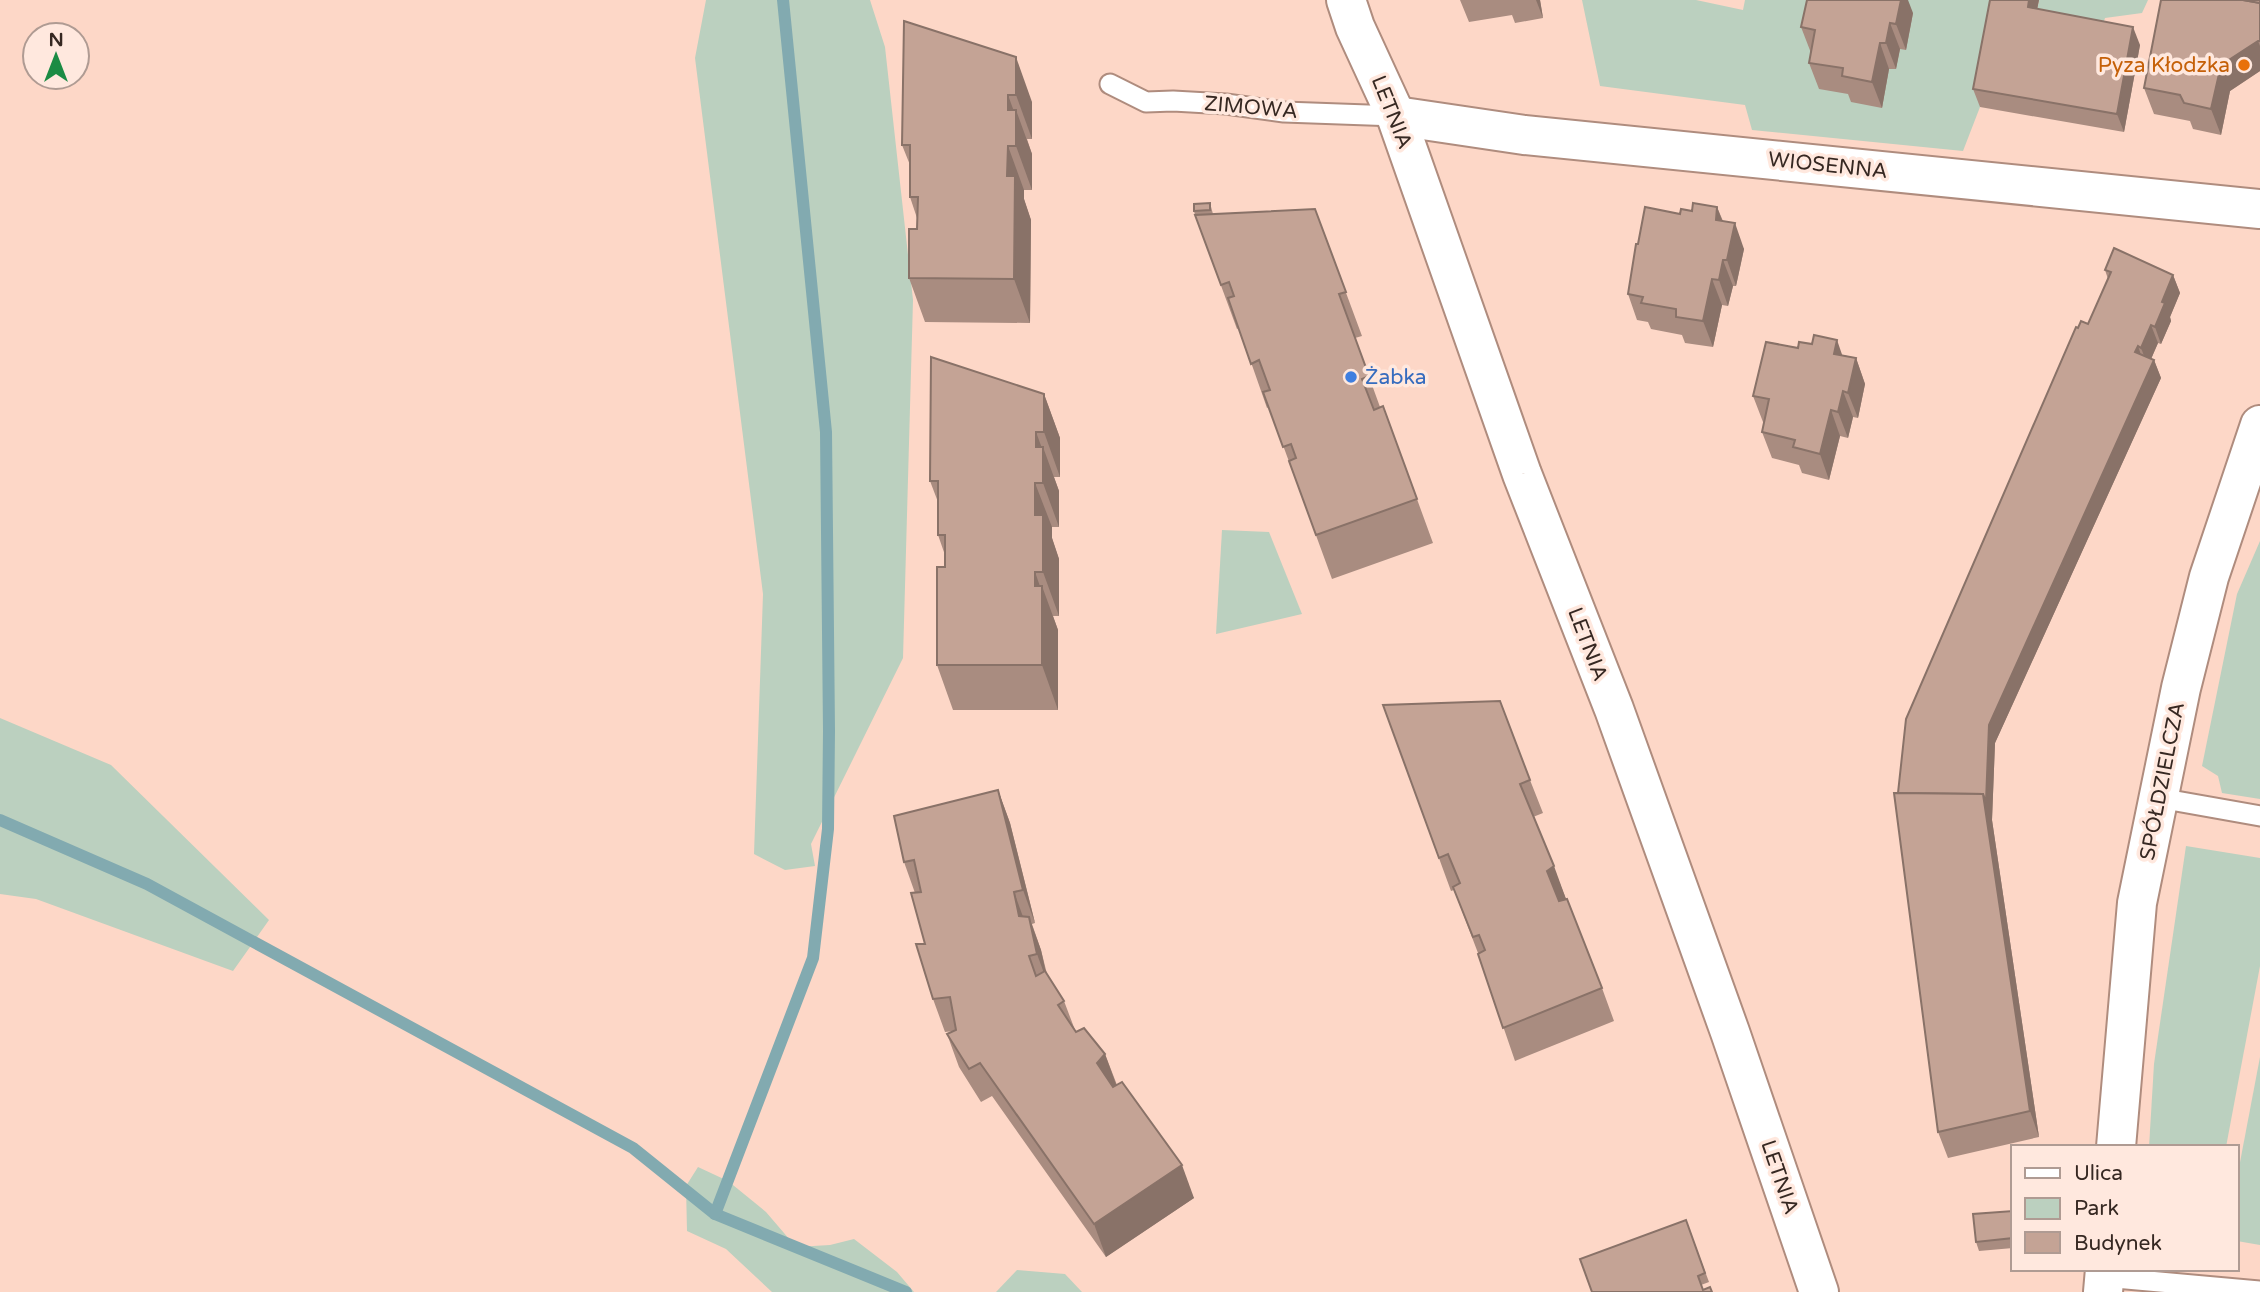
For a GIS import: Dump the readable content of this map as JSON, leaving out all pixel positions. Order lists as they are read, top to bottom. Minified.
{"streets":{"street":["LETNIA","WIOSENNA","SPÓŁDZIELCZA"],"lane":["ZIMOWA"]},"crossings":[["ZIMOWA","LETNIA"],["ZIMOWA","WIOSENNA"],["LETNIA","WIOSENNA"]],"places":["Pyza Kłodzka","Żabka"],"legend":["Ulica","Park","Budynek"],"north":"top"}
